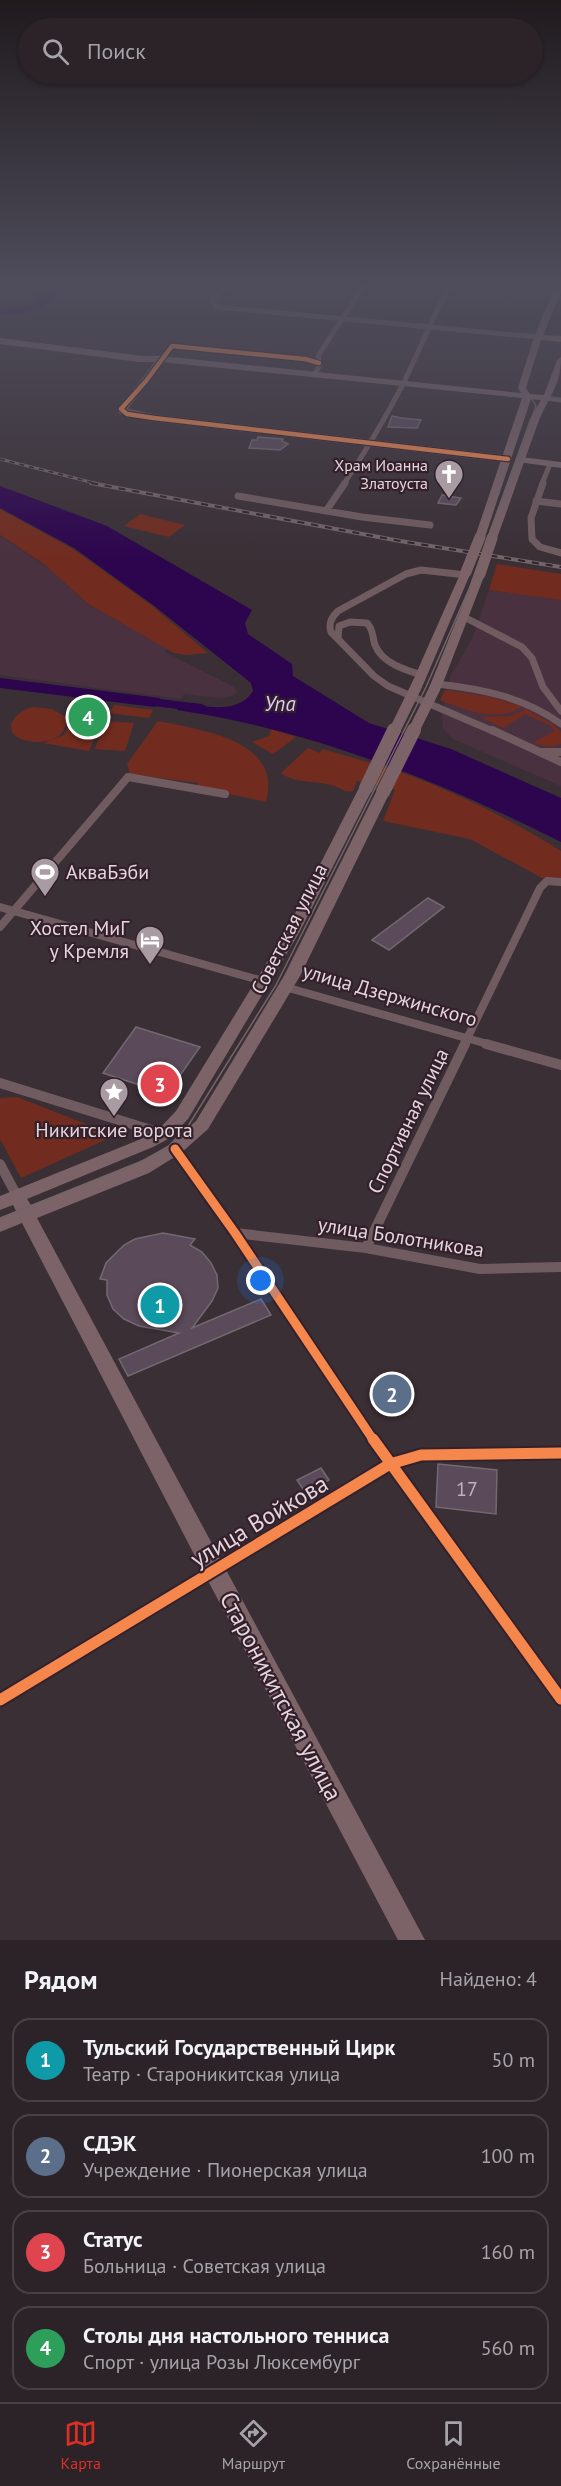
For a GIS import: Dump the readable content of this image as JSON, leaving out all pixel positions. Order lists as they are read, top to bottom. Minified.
{"streets":{"main road":["Советская улица","улица Дзержинского","Староникитская улица"],"street":["Спортивная улица","улица Болотникова","улица Войкова"]},"crossings":[["Советская улица","улица Дзержинского"],["Советская улица","Староникитская улица"],["улица Дзержинского","Спортивная улица"],["Спортивная улица","улица Болотникова"],["улица Войкова","Староникитская улица"]],"water":["Упа"],"places":{"church":["Храм Иоанна Златоуста"],"sports":["АкваБэби"],"hotel":["Хостел МиГ у Кремля"],"place":["Никитские ворота"]},"house_numbers":["17"],"page":{"search":"Поиск","pins":["4","3","1","2"],"heading":["Рядом","Найдено: 4"],"list":[{"mark":"1","name":"Тульский Государственный Цирк","note":"Театр · Староникитская улица","value":"50 m"},{"mark":"2","name":"СДЭК","note":"Учреждение · Пионерская улица","value":"100 m"},{"mark":"3","name":"Статус","note":"Больница · Советская улица","value":"160 m"},{"mark":"4","name":"Cтолы дня настольного тенниса","note":"Спорт · улица Розы Люксембург","value":"560 m"}],"nav":["Карта","Маршрут","Сохранённые"]}}
